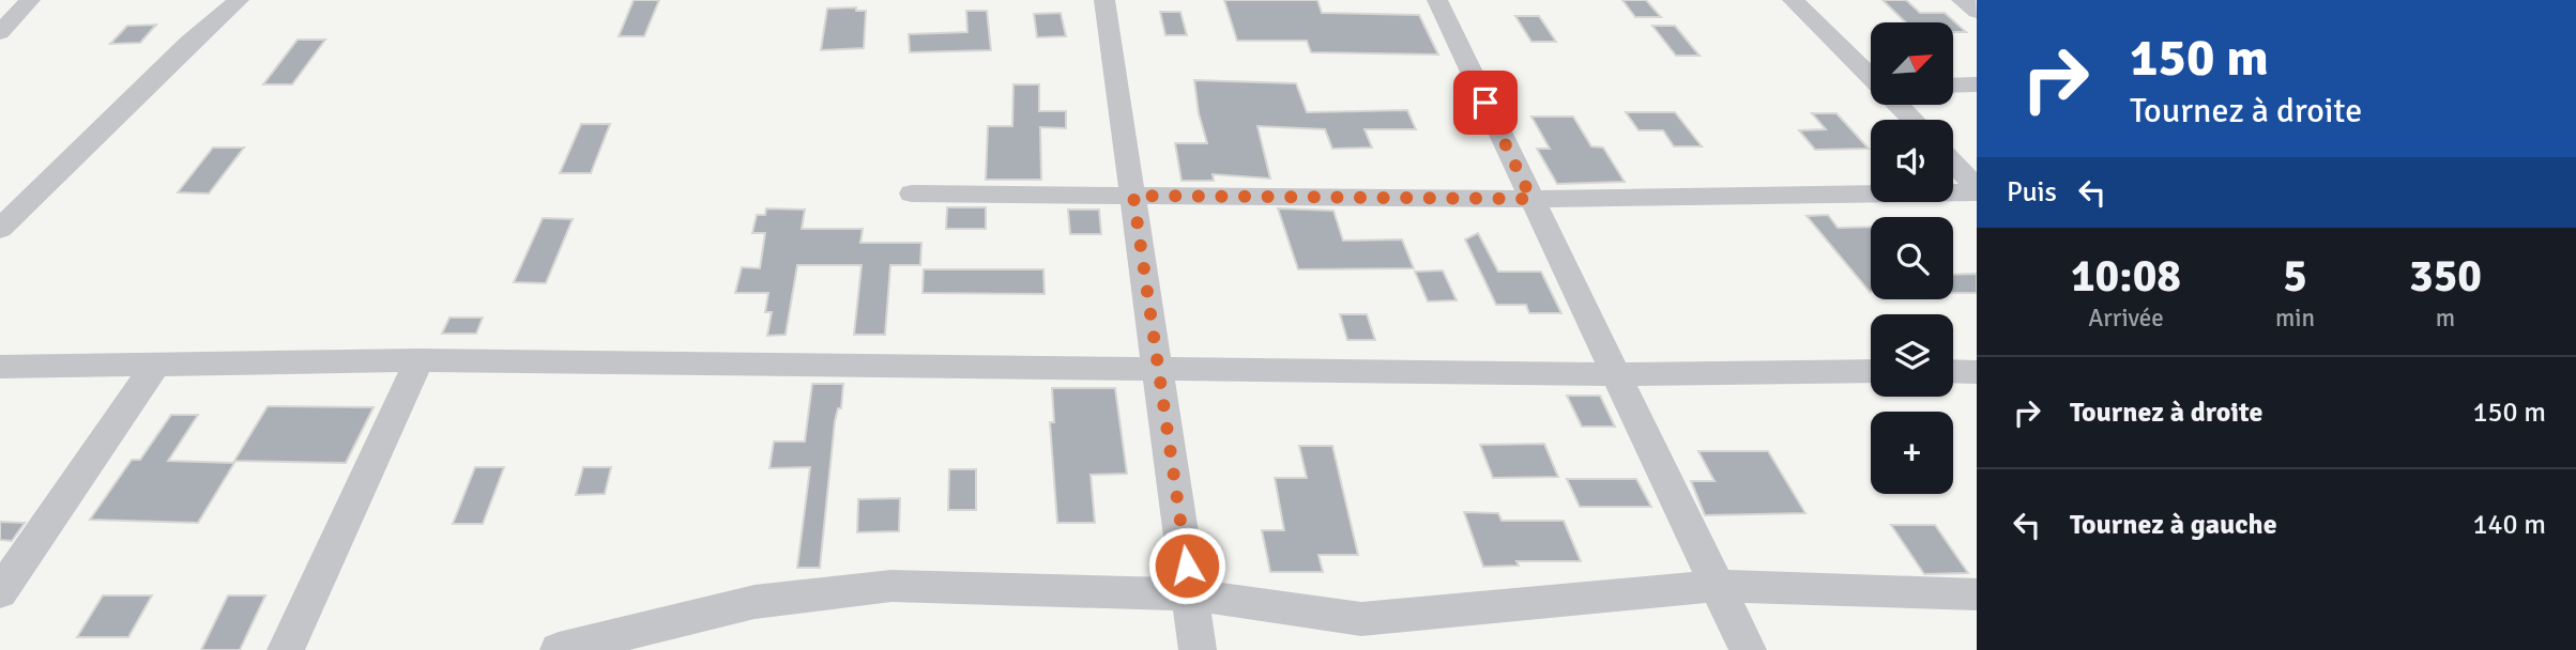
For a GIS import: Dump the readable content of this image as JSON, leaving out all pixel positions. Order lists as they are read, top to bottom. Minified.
{"north":"top right","page":{"turn":["150 m","Tournez à droite"],"map_buttons":"+","then":"Puis","eta":["10:08","Arrivée","5","min","350","m"],"list":[{"name":"Tournez à droite","value":"150 m"},{"name":"Tournez à gauche","value":"140 m"}]}}
